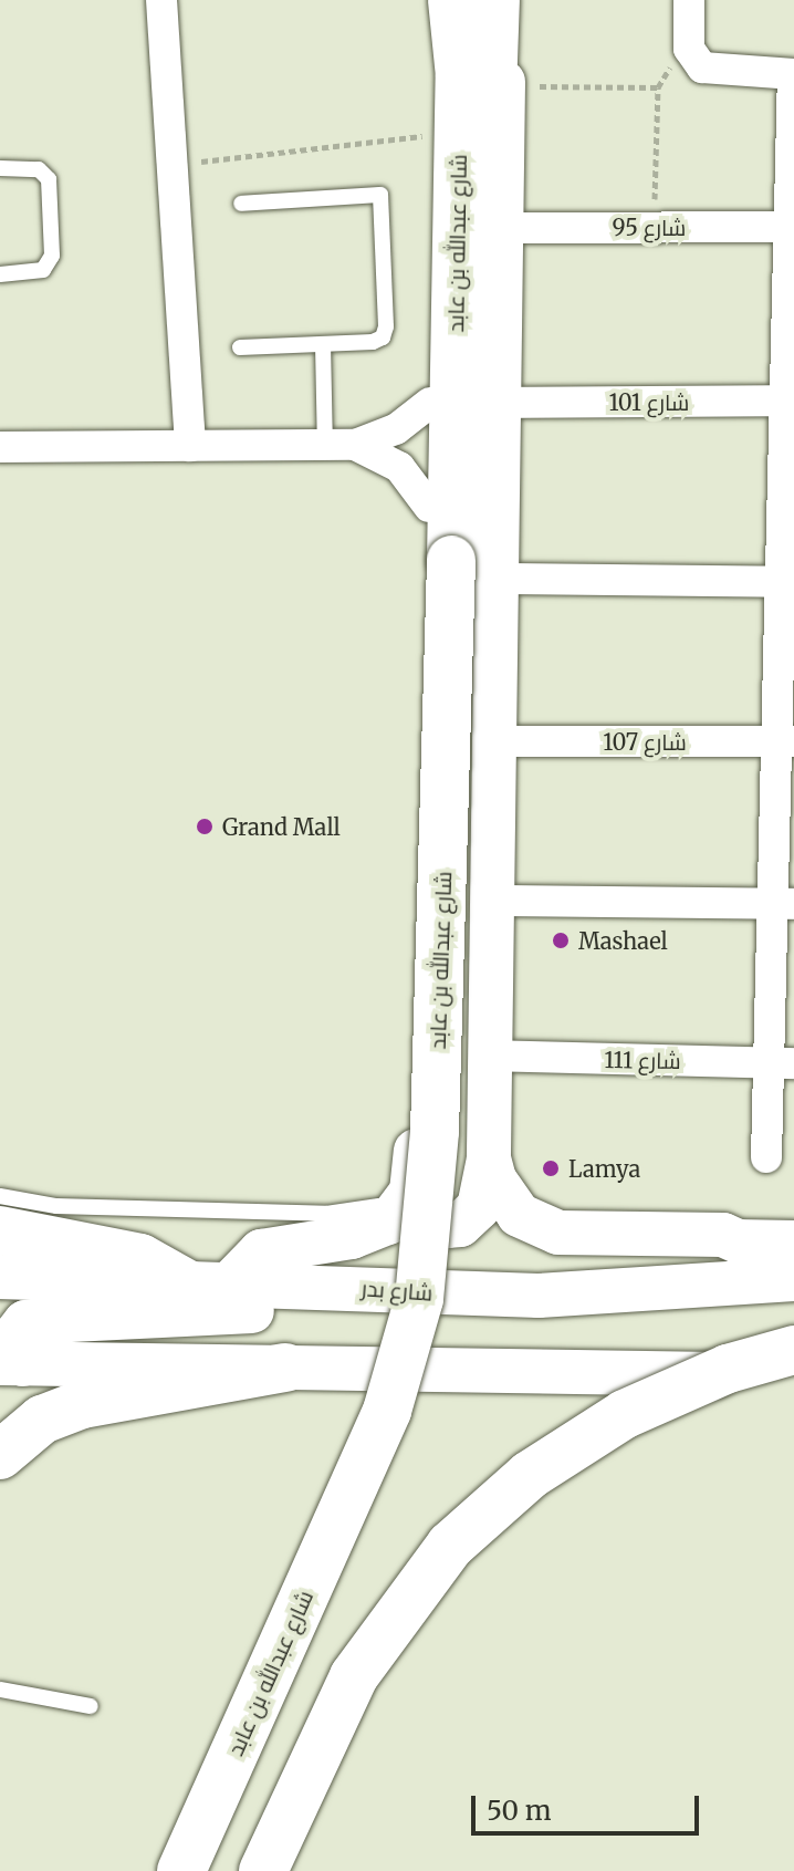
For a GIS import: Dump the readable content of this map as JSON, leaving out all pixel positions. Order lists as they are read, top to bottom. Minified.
{"streets":{"main road":["شارع عبدالله بن عابد","شارع بدر"],"street":["شارع 95","شارع 101","شارع 107","شارع 111"]},"crossings":[["شارع 95","شارع عبدالله بن عابد"],["شارع عبدالله بن عابد","شارع 101"],["شارع عبدالله بن عابد","شارع 107"],["شارع عبدالله بن عابد","شارع 111"]],"places":["Grand Mall","Mashael","Lamya"],"scale_bar":"50 m"}
